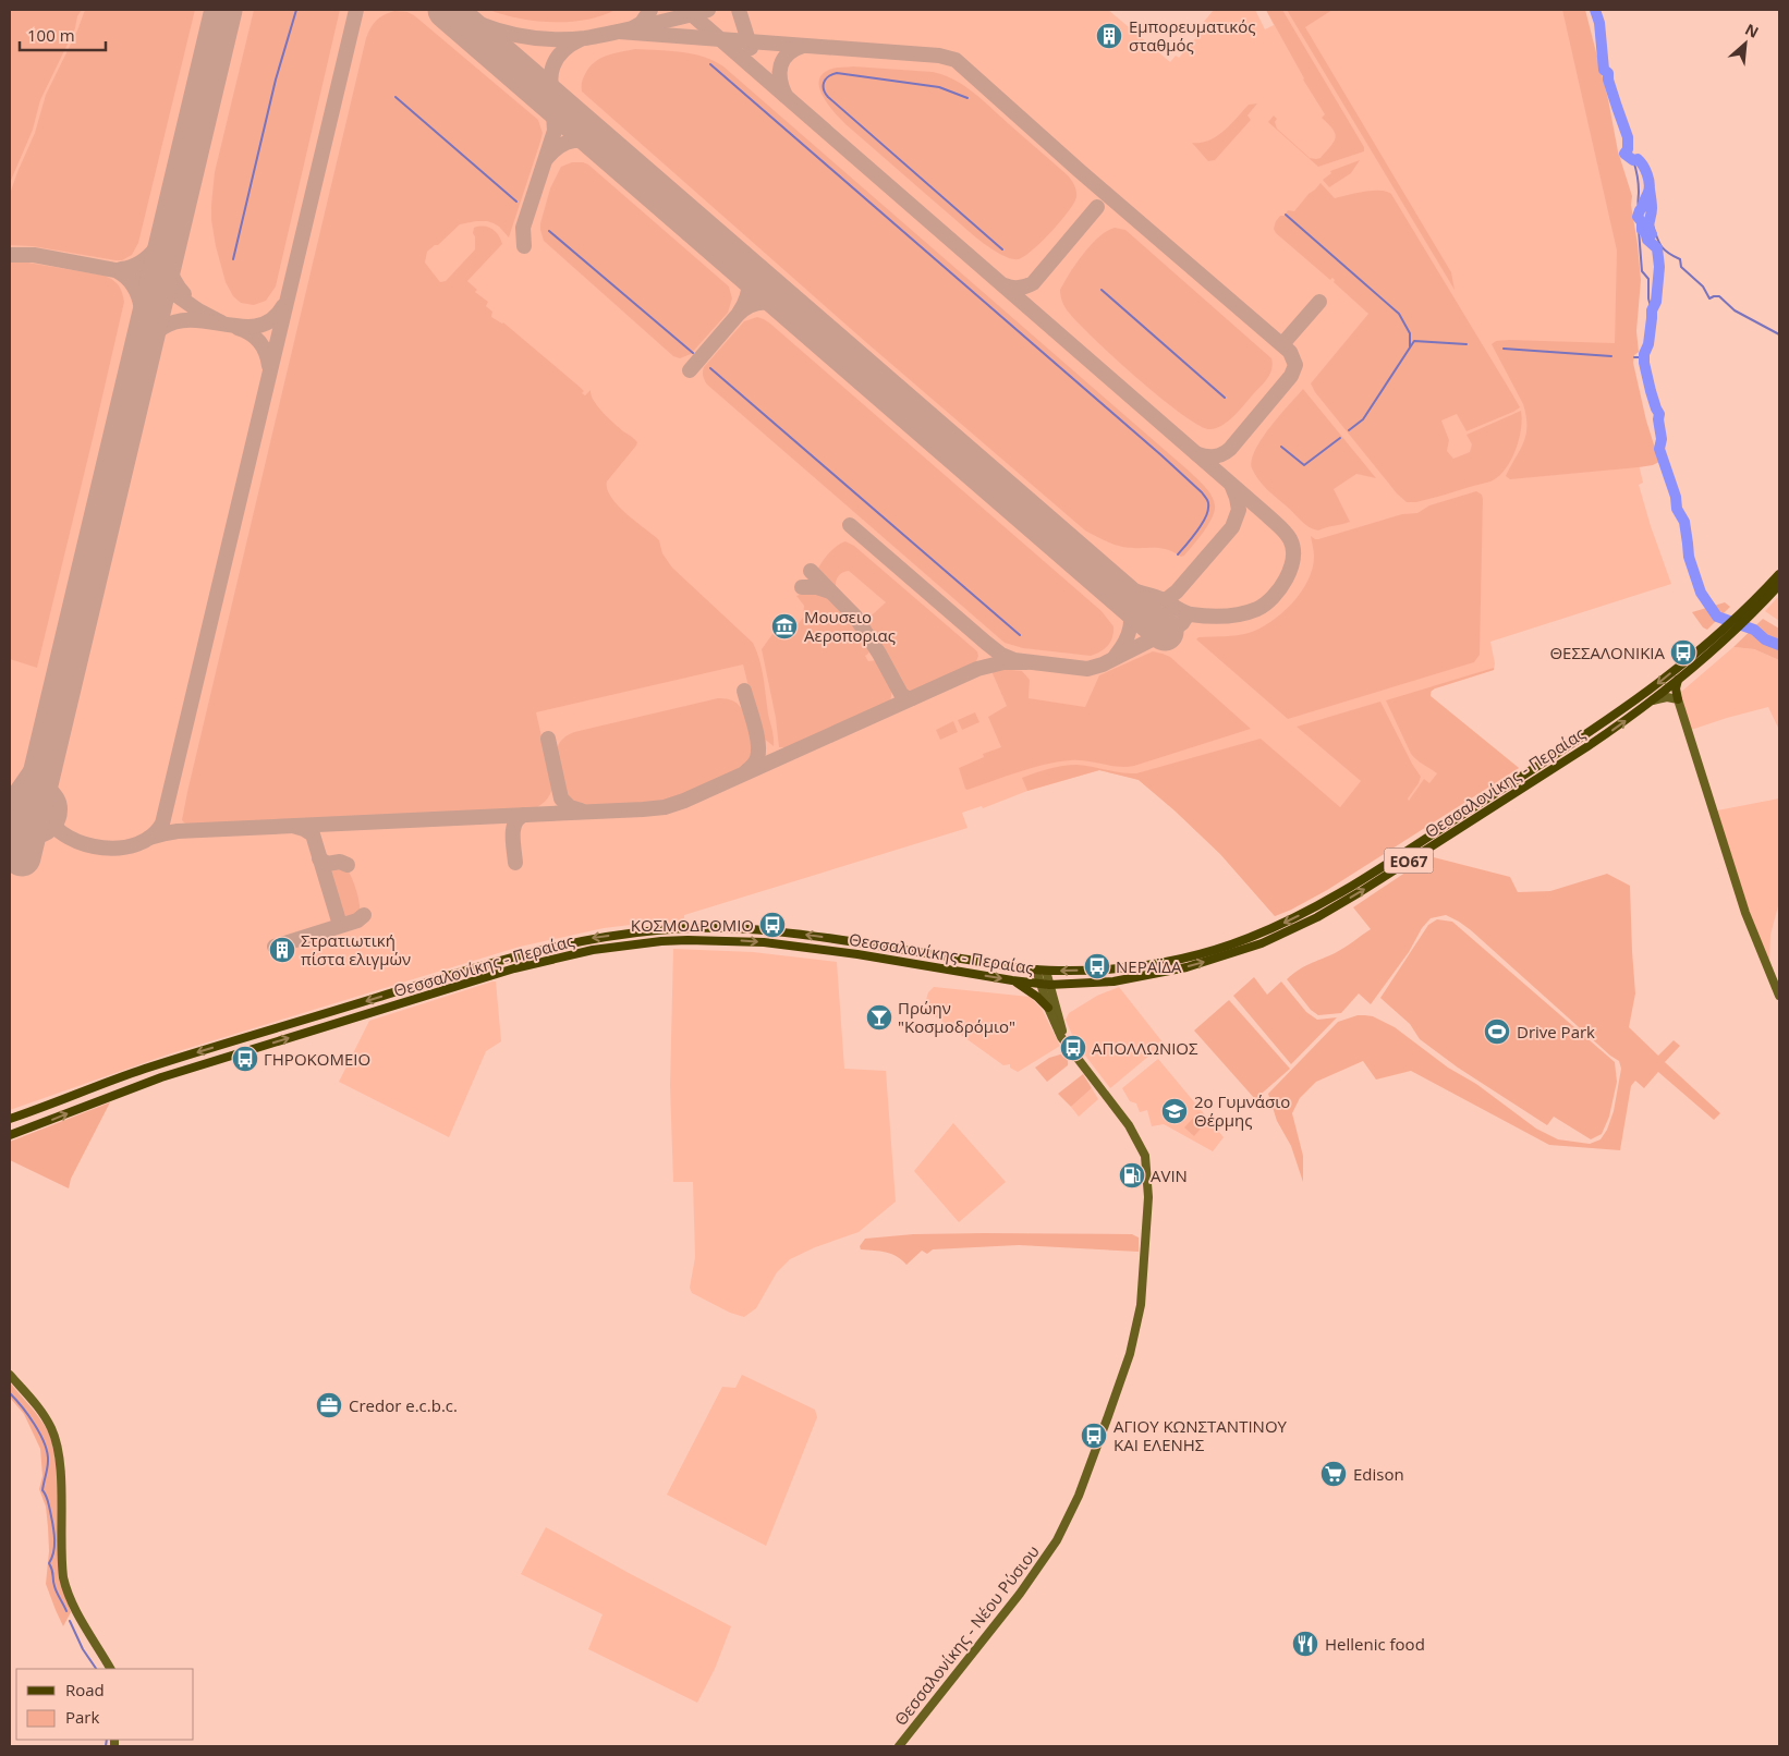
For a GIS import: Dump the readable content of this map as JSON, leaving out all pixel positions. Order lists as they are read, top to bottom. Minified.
{"streets":{"main road":["Θεσσαλονίκης - Περαίας","ΕΟ67","Θεσσαλονίκης - Νέου Ρύσιου"]},"crossings":[["Θεσσαλονίκης - Περαίας","Θεσσαλονίκης - Νέου Ρύσιου"]],"places":{"building":["Εμπορευματικός σταθμός","Στρατιωτική πίστα ελιγμών"],"museum":["Μουσειο Αεροποριας"],"bus stop":["ΘΕΣΣΑΛΟΝΙΚΙΑ","ΚΟΣΜΟΔΡΟΜΙΟ","ΝΕΡΑΪΔΑ","ΑΠΟΛΛΩΝΙΟΣ","ΓΗΡΟΚΟΜΕΙΟ","ΑΓΙΟΥ ΚΩΝΣΤΑΝΤΙΝΟΥ ΚΑΙ ΕΛΕΝΗΣ"],"bar":["Πρώην \"Κοσμοδρόμιο\""],"sports":["Drive Park"],"school or university":["2ο Γυμνάσιο Θέρμης"],"fuel station":["AVIN"],"office":["Credor e.c.b.c."],"supermarket":["Edison"],"restaurant":["Hellenic food"]},"legend":["Road","Park"],"scale_bar":"100 m","north":"top right"}
